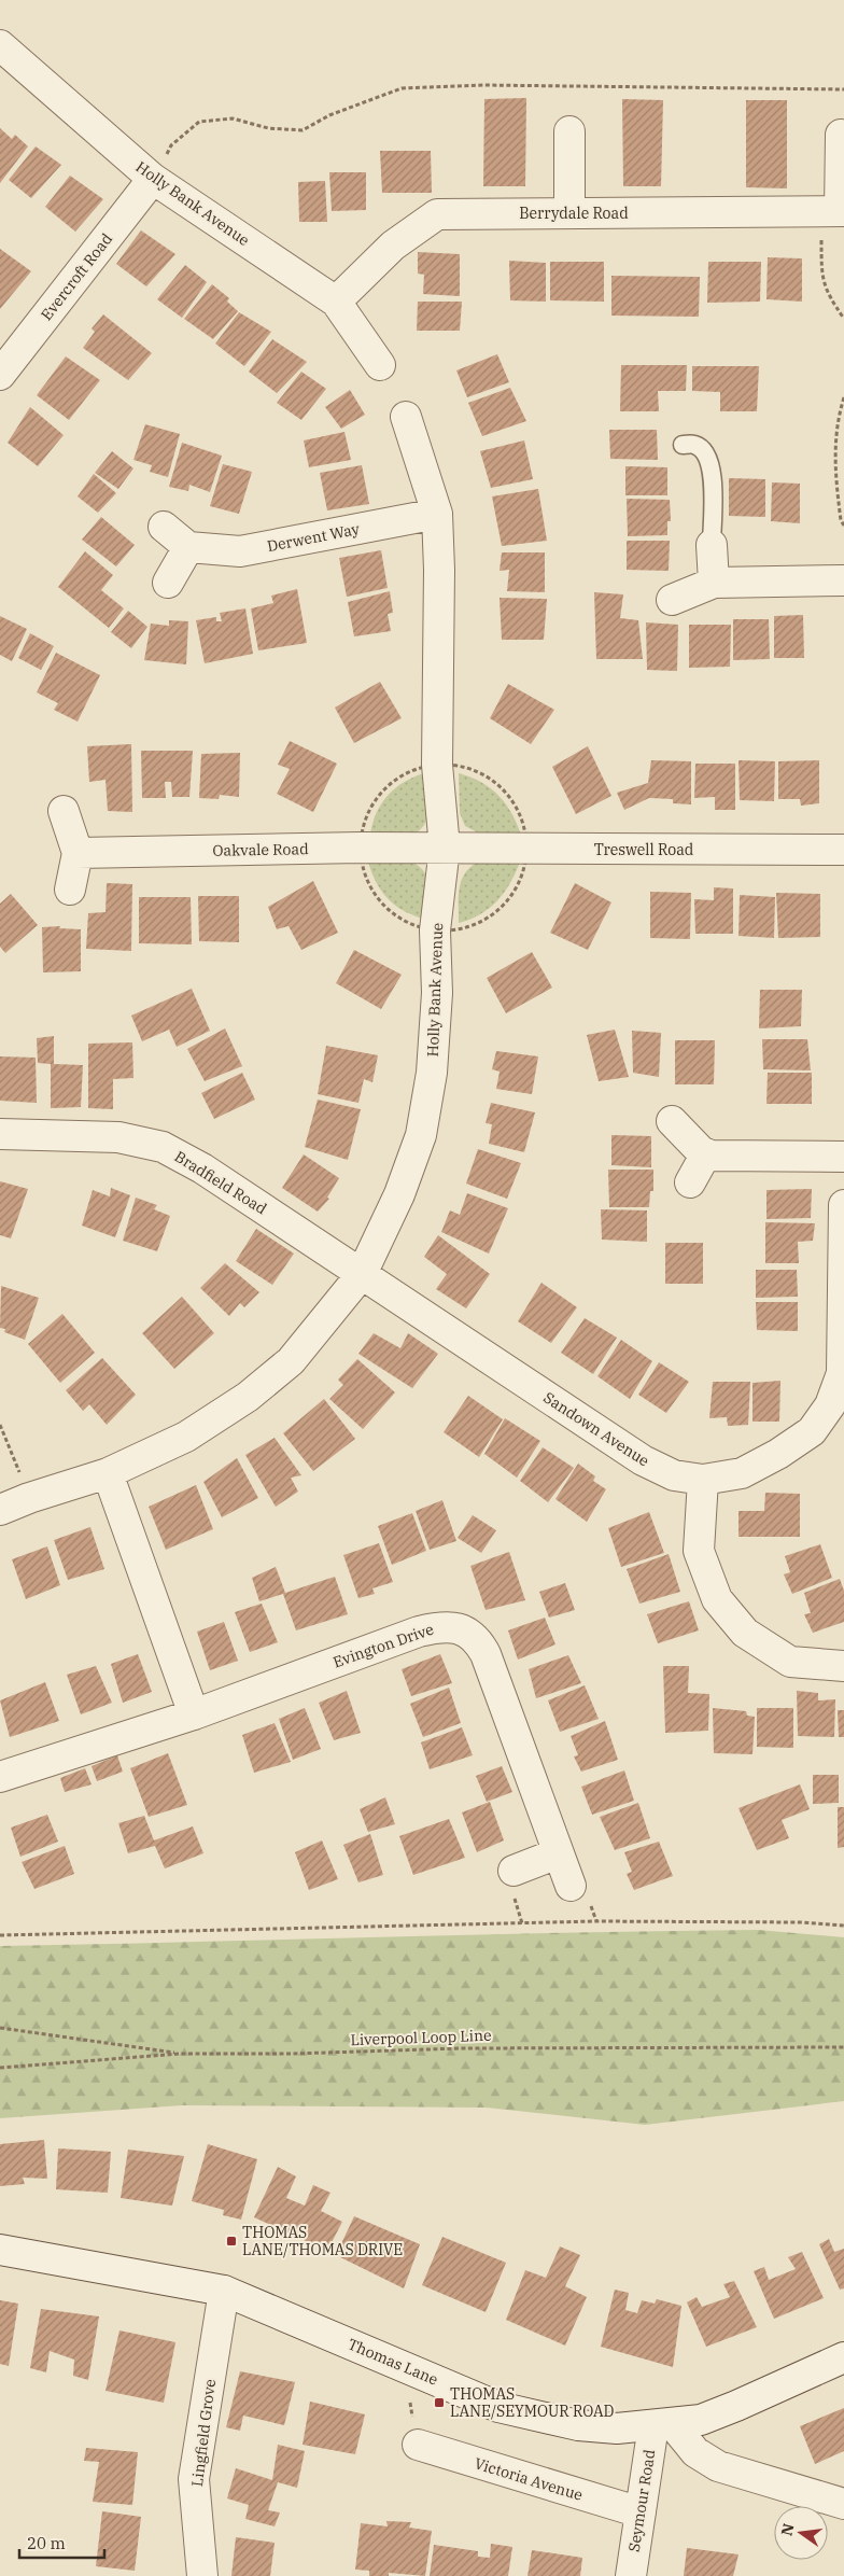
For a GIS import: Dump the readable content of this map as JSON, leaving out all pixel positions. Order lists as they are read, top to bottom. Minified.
{"streets":{"street":["Holly Bank Avenue","Berrydale Road","Evercroft Road","Derwent Way","Oakvale Road","Treswell Road","Bradfield Road","Sandown Avenue","Evington Drive","Thomas Lane","Lingfield Grove","Victoria Avenue","Seymour Road"],"path":["Liverpool Loop Line"]},"crossings":[["Holly Bank Avenue","Berrydale Road"],["Holly Bank Avenue","Evercroft Road"],["Holly Bank Avenue","Derwent Way"],["Holly Bank Avenue","Oakvale Road"],["Holly Bank Avenue","Treswell Road"],["Holly Bank Avenue","Bradfield Road"],["Holly Bank Avenue","Sandown Avenue"],["Oakvale Road","Treswell Road"],["Bradfield Road","Sandown Avenue"],["Thomas Lane","Lingfield Grove"],["Thomas Lane","Seymour Road"],["Victoria Avenue","Seymour Road"]],"places":{"transit":["THOMAS LANE/THOMAS DRIVE","THOMAS LANE/SEYMOUR ROAD"]},"scale_bar":"20 m","north":"left"}
